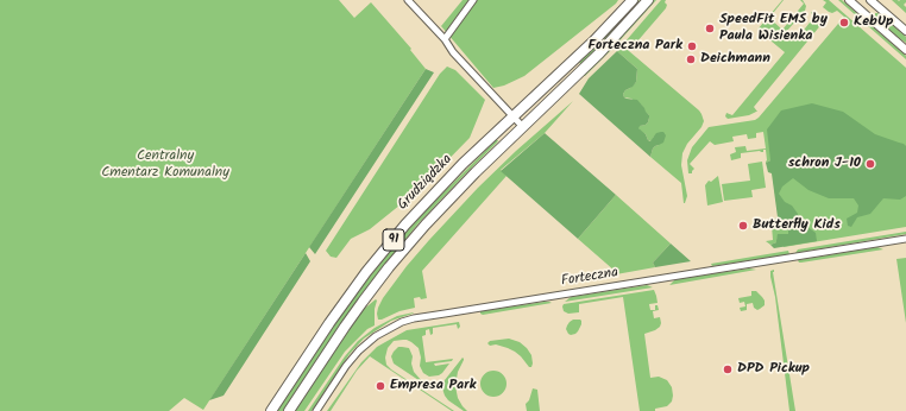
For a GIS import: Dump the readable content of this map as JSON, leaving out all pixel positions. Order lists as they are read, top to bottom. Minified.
{"streets":{"main road":["Grudziądzka","91"],"street":["Forteczna"]},"parks":["Centralny Cmentarz Komunalny"],"places":["KebUp","SpeedFit EMS by Paula Wisienka","Forteczna Park","Deichmann","schron J-10","Butterfly Kids","DPD Pickup","Empresa Park"]}
